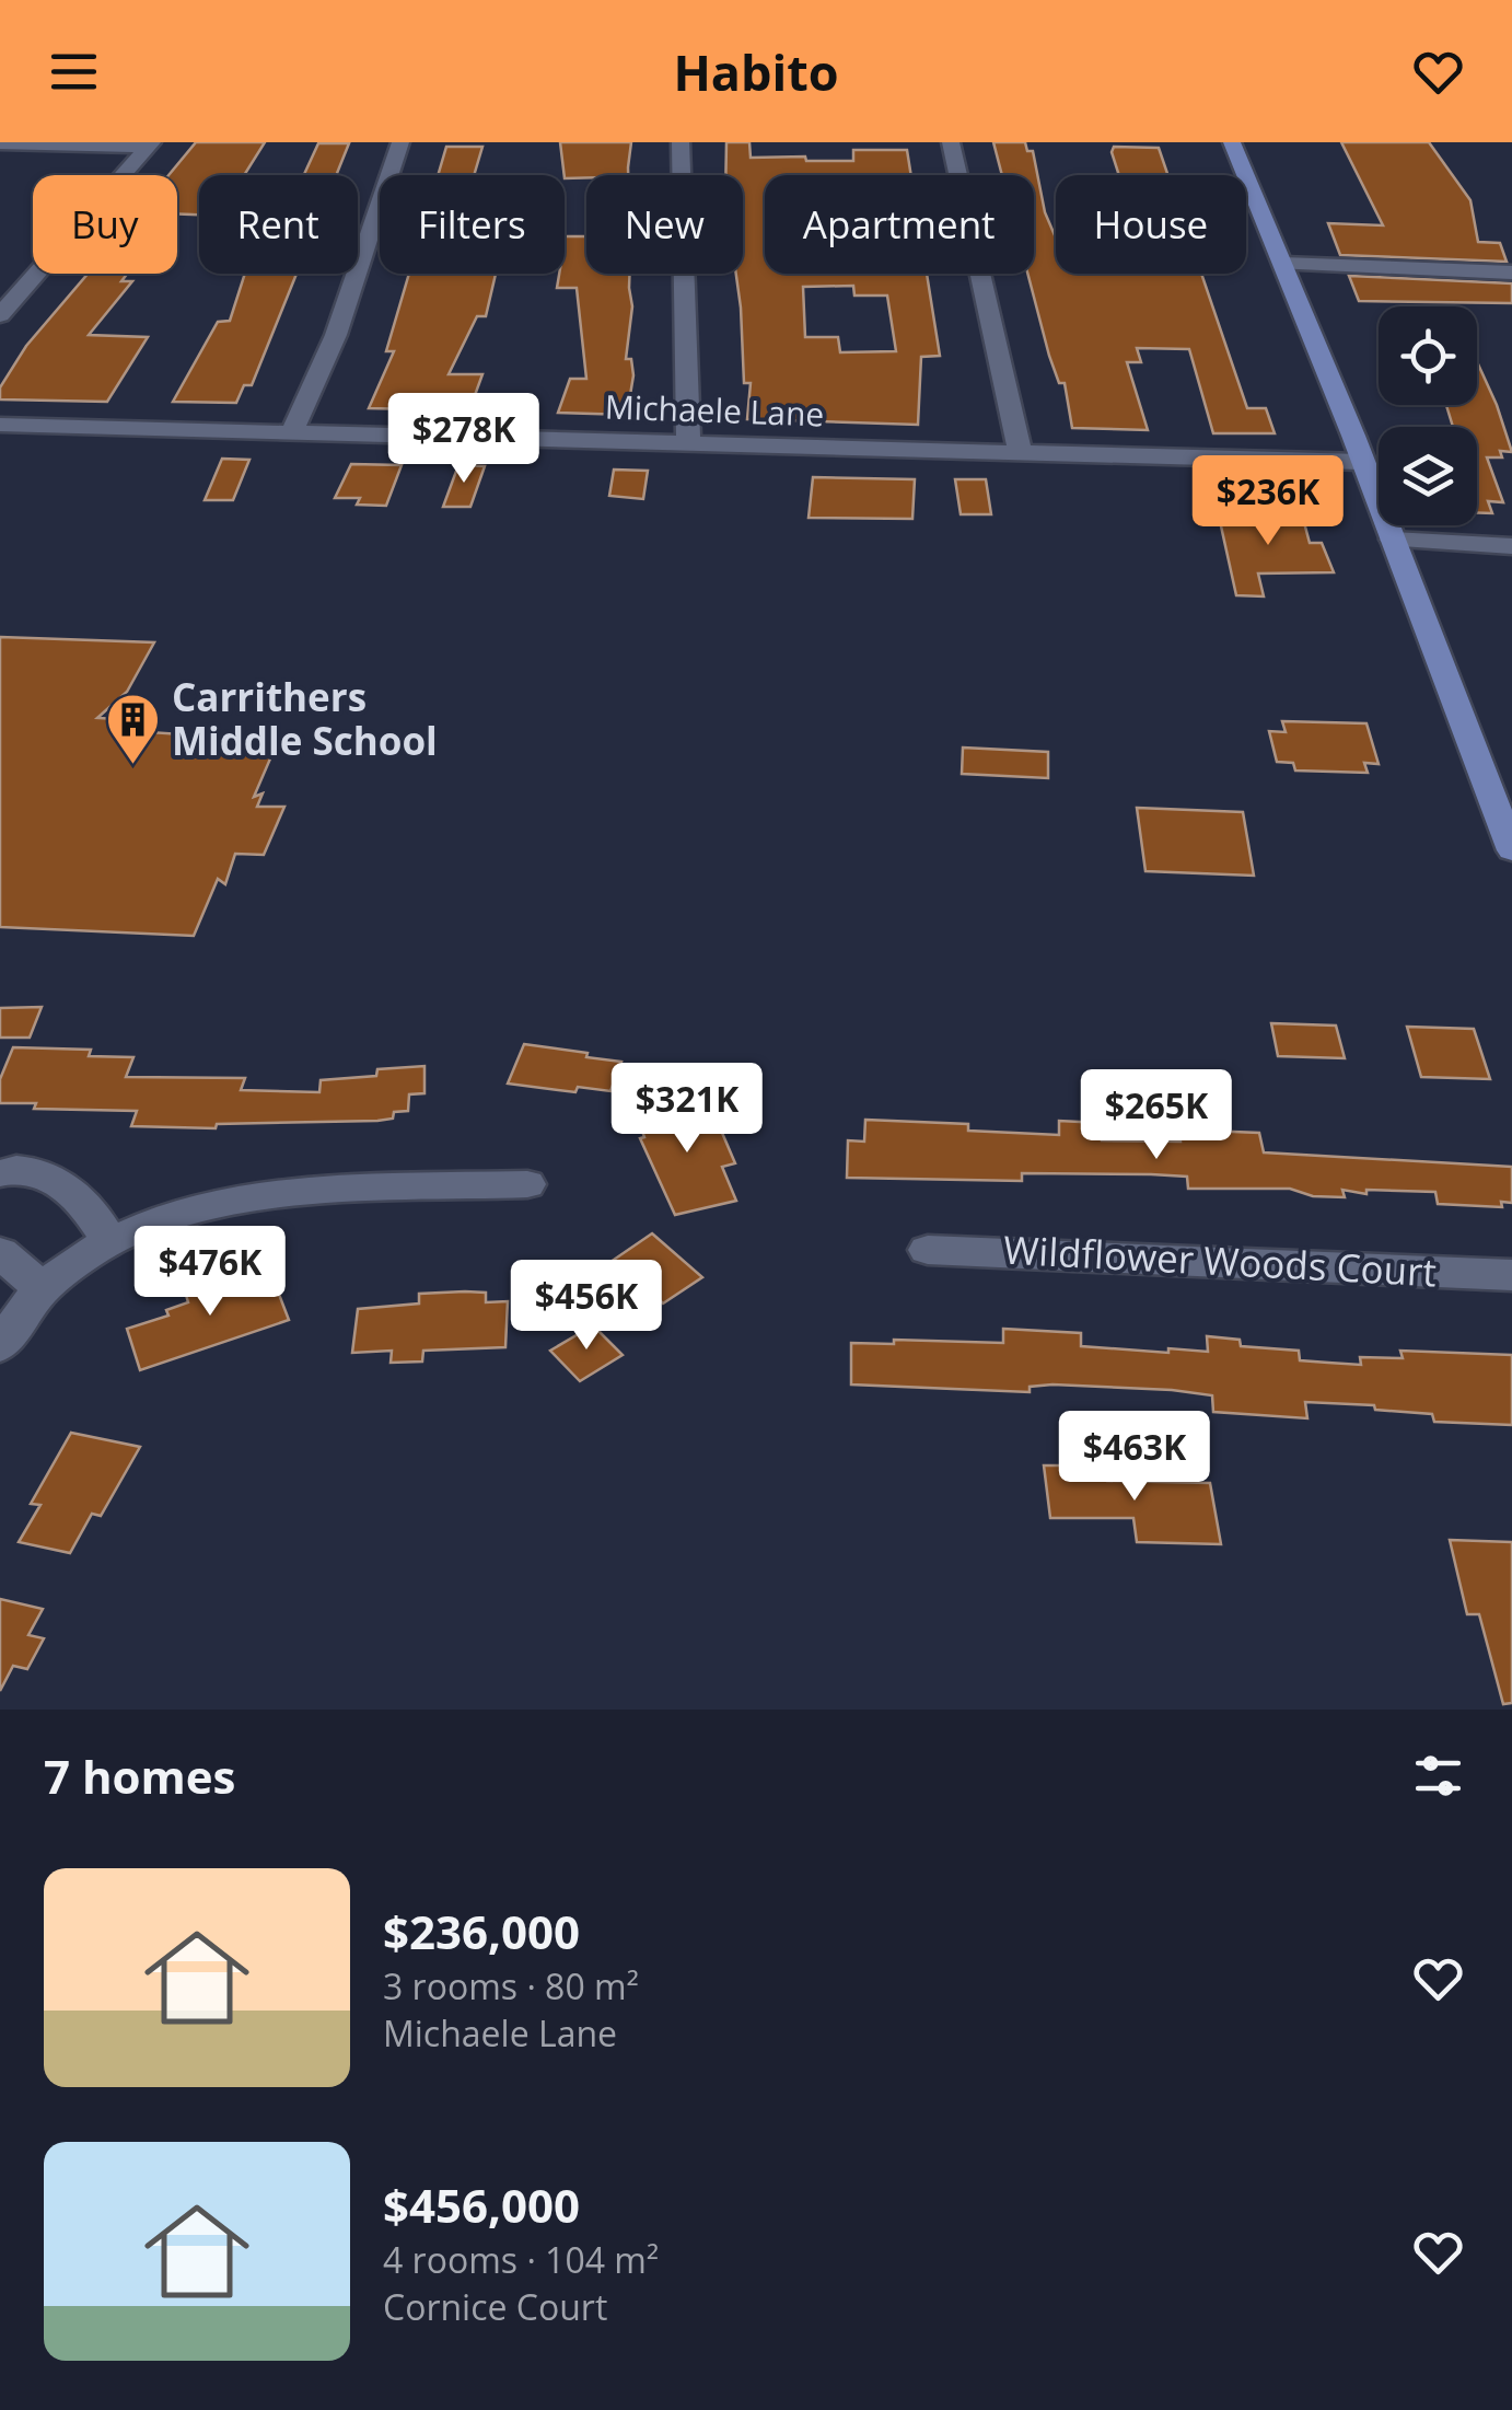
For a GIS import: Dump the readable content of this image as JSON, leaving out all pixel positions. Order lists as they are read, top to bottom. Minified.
{"streets":{"street":["Michaele Lane","Wildflower Woods Court"]},"places":{"building":["Carrithers Middle School"]},"page":{"header":"Habito","chip":["Buy","Rent","Filters","New","Apartment","House"],"price":["$278K","$236K","$321K","$265K","$476K","$456K","$463K"],"heading":"7 homes","list":[{"name":"$236,000","note":"3 rooms · 80 m² · Michaele Lane"},{"name":"$456,000","note":"4 rooms · 104 m² · Cornice Court"}]}}
